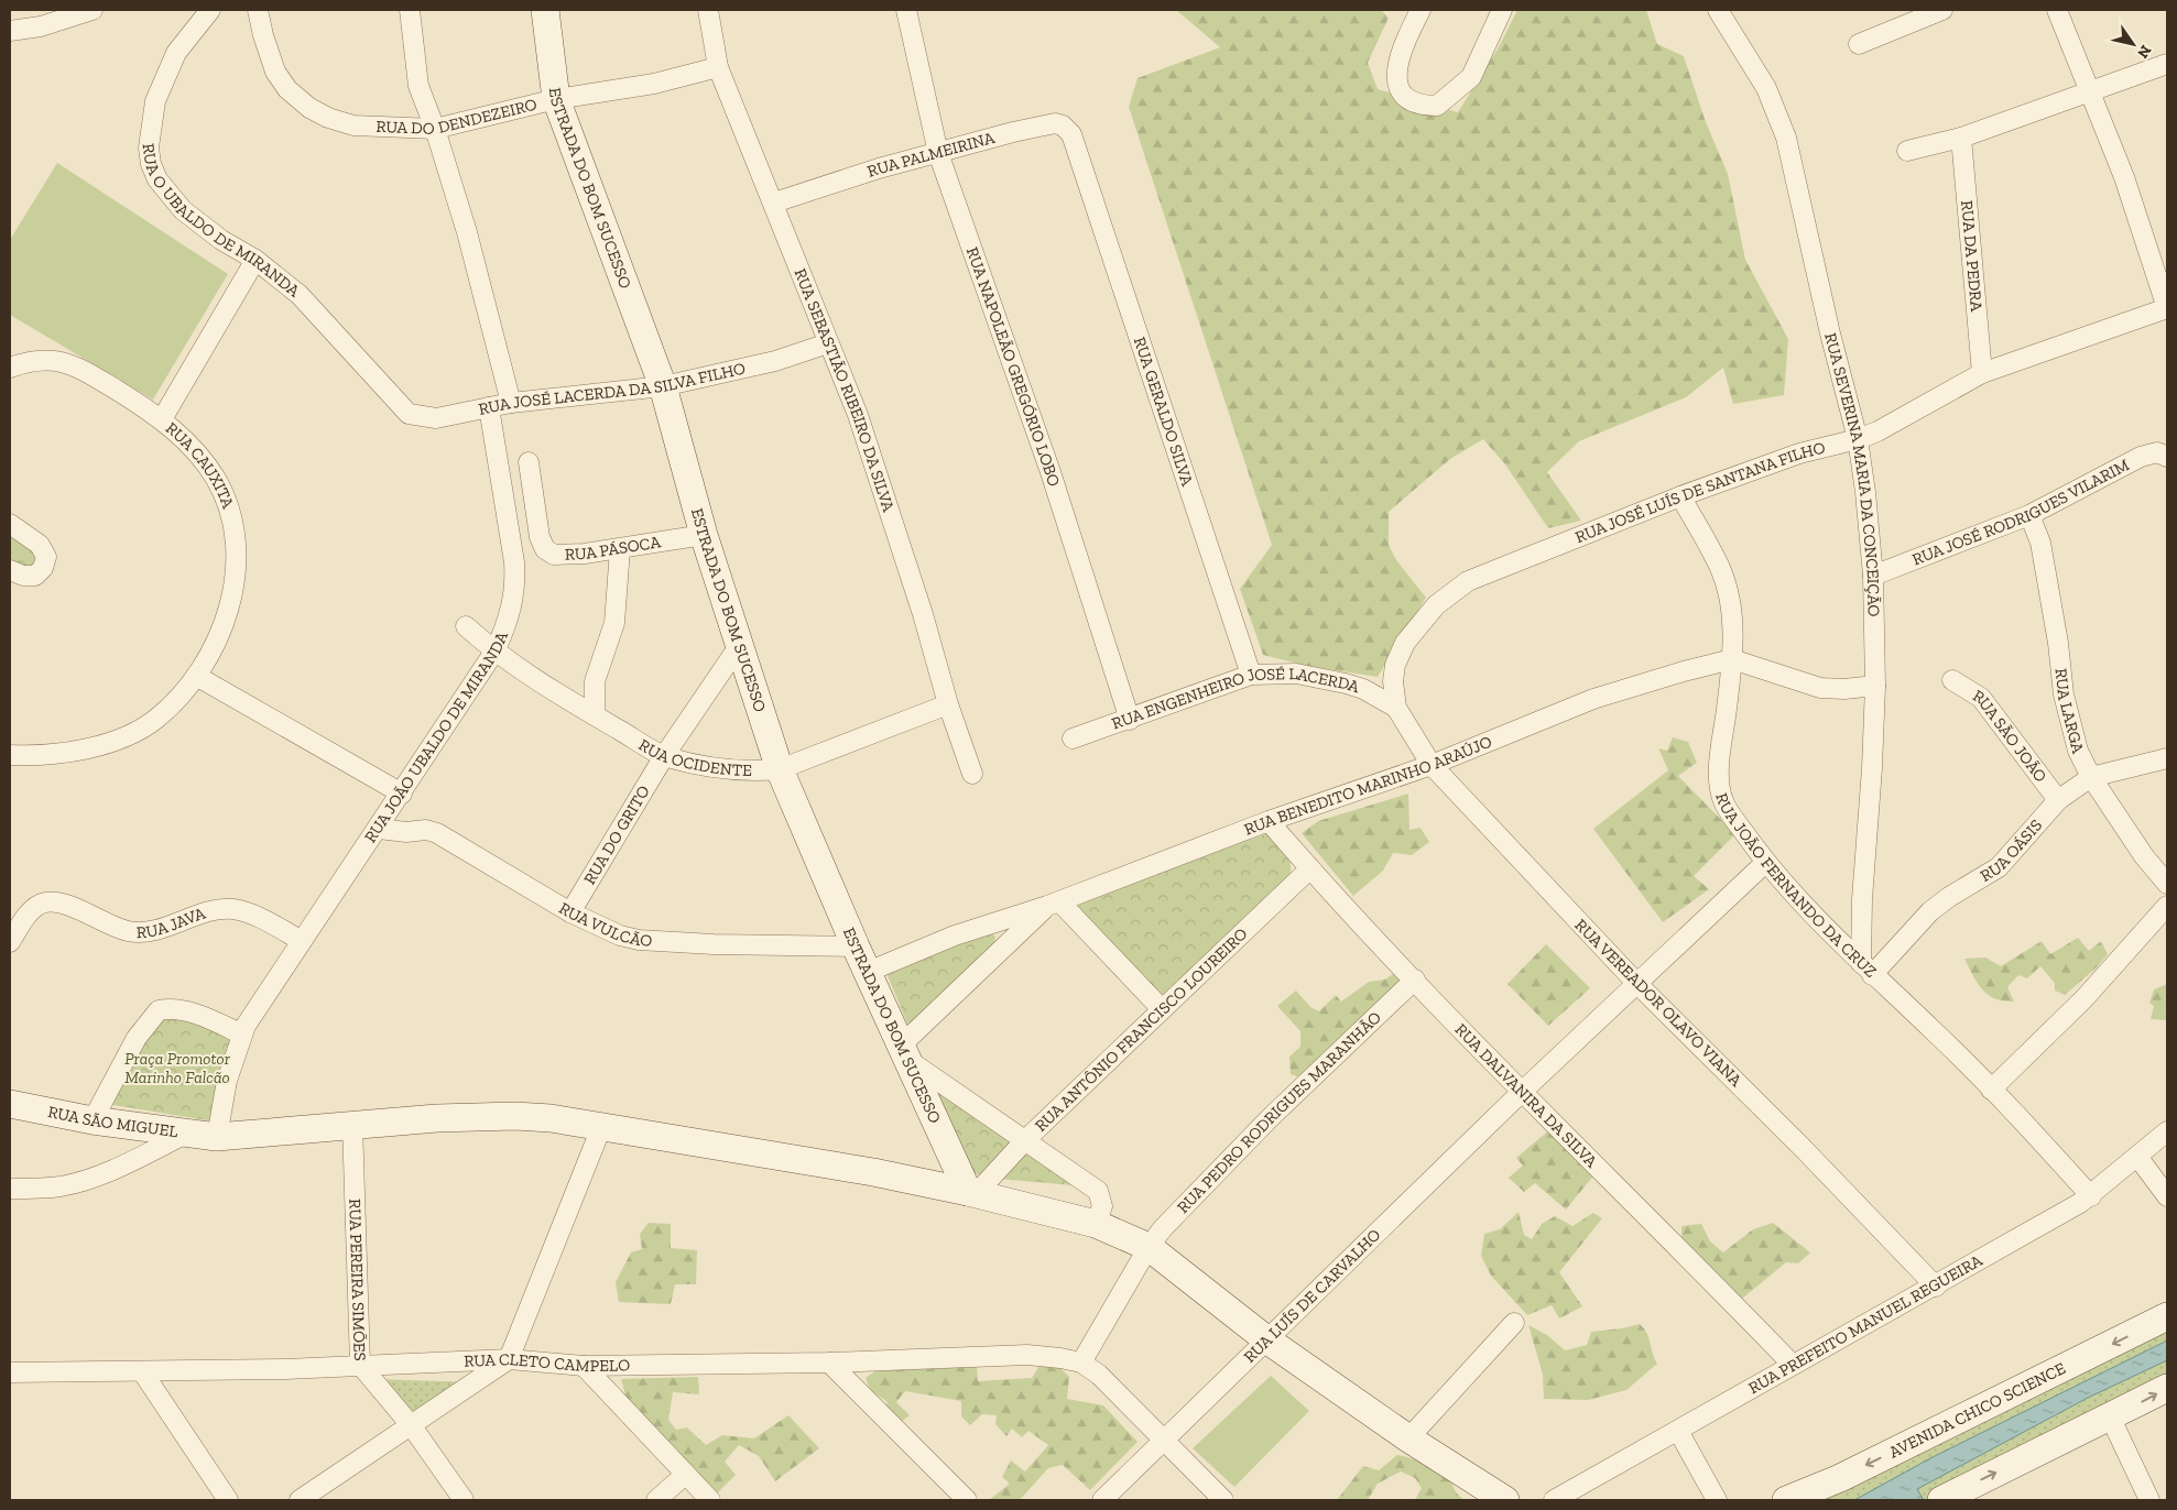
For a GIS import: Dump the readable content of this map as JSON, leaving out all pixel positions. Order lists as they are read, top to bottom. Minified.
{"streets":{"main road":["ESTRADA DO BOM SUCESSO","RUA SÃO MIGUEL","AVENIDA CHICO SCIENCE"],"street":["RUA DO DENDEZEIRO","RUA PALMEIRINA","RUA O UBALDO DE MIRANDA","RUA DA PEDRA","RUA NAPOLEÃO GREGÓRIO LOBO","RUA JOSÉ LACERDA DA SILVA FILHO","RUA SEBASTIÃO RIBEIRO DA SILVA","RUA GERALDO SILVA","RUA CAUXITA","RUA SEVERINA MARIA DA CONCEIÇÃO","RUA JOSÉ LUÍS DE SANTANA FILHO","RUA JOSÉ RODRIGUES VILARIM","RUA PÁSOCA","RUA ENGENHEIRO JOSÉ LACERDA","RUA LARGA","RUA JOÃO UBALDO DE MIRANDA","RUA SÃO JOÃO","RUA OCIDENTE","RUA BENEDITO MARINHO ARAÚJO","RUA DO GRITO","RUA OÁSIS","RUA JOÃO FERNANDO DA CRUZ","RUA JAVA","RUA VULCÃO","RUA VEREADOR OLAVO VIANA","RUA ANTÔNIO FRANCISCO LOUREIRO","RUA DALVANIRA DA SILVA","RUA PEDRO RODRIGUES MARANHÃO","RUA PEREIRA SIMÕES","RUA LUÍS DE CARVALHO","RUA PREFEITO MANUEL REGUEIRA","RUA CLETO CAMPELO"]},"crossings":[["RUA DO DENDEZEIRO","ESTRADA DO BOM SUCESSO"],["RUA DO DENDEZEIRO","RUA SEBASTIÃO RIBEIRO DA SILVA"],["RUA PALMEIRINA","RUA NAPOLEÃO GREGÓRIO LOBO"],["RUA PALMEIRINA","RUA SEBASTIÃO RIBEIRO DA SILVA"],["RUA PALMEIRINA","RUA GERALDO SILVA"],["ESTRADA DO BOM SUCESSO","RUA JOSÉ LACERDA DA SILVA FILHO"],["ESTRADA DO BOM SUCESSO","RUA PÁSOCA"],["ESTRADA DO BOM SUCESSO","RUA OCIDENTE"],["ESTRADA DO BOM SUCESSO","RUA BENEDITO MARINHO ARAÚJO"],["ESTRADA DO BOM SUCESSO","RUA DO GRITO"],["ESTRADA DO BOM SUCESSO","RUA VULCÃO"],["ESTRADA DO BOM SUCESSO","RUA ANTÔNIO FRANCISCO LOUREIRO"],["ESTRADA DO BOM SUCESSO","RUA SÃO MIGUEL"],["RUA O UBALDO DE MIRANDA","RUA JOSÉ LACERDA DA SILVA FILHO"],["RUA DA PEDRA","RUA JOSÉ LUÍS DE SANTANA FILHO"],["RUA NAPOLEÃO GREGÓRIO LOBO","RUA ENGENHEIRO JOSÉ LACERDA"],["RUA JOSÉ LACERDA DA SILVA FILHO","RUA SEBASTIÃO RIBEIRO DA SILVA"],["RUA JOSÉ LACERDA DA SILVA FILHO","RUA JOÃO UBALDO DE MIRANDA"],["RUA SEBASTIÃO RIBEIRO DA SILVA","RUA OCIDENTE"],["RUA GERALDO SILVA","RUA ENGENHEIRO JOSÉ LACERDA"],["RUA SEVERINA MARIA DA CONCEIÇÃO","RUA JOSÉ LUÍS DE SANTANA FILHO"],["RUA SEVERINA MARIA DA CONCEIÇÃO","RUA JOSÉ RODRIGUES VILARIM"],["RUA SEVERINA MARIA DA CONCEIÇÃO","RUA OÁSIS"],["RUA SEVERINA MARIA DA CONCEIÇÃO","RUA JOÃO FERNANDO DA CRUZ"],["RUA JOSÉ LUÍS DE SANTANA FILHO","RUA ENGENHEIRO JOSÉ LACERDA"],["RUA JOSÉ LUÍS DE SANTANA FILHO","RUA JOÃO FERNANDO DA CRUZ"],["RUA JOSÉ LUÍS DE SANTANA FILHO","RUA VEREADOR OLAVO VIANA"],["RUA JOSÉ RODRIGUES VILARIM","RUA LARGA"],["RUA ENGENHEIRO JOSÉ LACERDA","RUA VEREADOR OLAVO VIANA"],["RUA LARGA","RUA OÁSIS"],["RUA JOÃO UBALDO DE MIRANDA","RUA OCIDENTE"],["RUA JOÃO UBALDO DE MIRANDA","RUA JAVA"],["RUA JOÃO UBALDO DE MIRANDA","RUA VULCÃO"],["RUA JOÃO UBALDO DE MIRANDA","RUA SÃO MIGUEL"],["RUA SÃO JOÃO","RUA OÁSIS"],["RUA OCIDENTE","RUA DO GRITO"],["RUA BENEDITO MARINHO ARAÚJO","RUA JOÃO FERNANDO DA CRUZ"],["RUA BENEDITO MARINHO ARAÚJO","RUA VEREADOR OLAVO VIANA"],["RUA BENEDITO MARINHO ARAÚJO","RUA DALVANIRA DA SILVA"],["RUA DO GRITO","RUA VULCÃO"],["RUA OÁSIS","RUA JOÃO FERNANDO DA CRUZ"],["RUA JOÃO FERNANDO DA CRUZ","RUA LUÍS DE CARVALHO"],["RUA JOÃO FERNANDO DA CRUZ","RUA PREFEITO MANUEL REGUEIRA"],["RUA VEREADOR OLAVO VIANA","RUA LUÍS DE CARVALHO"],["RUA VEREADOR OLAVO VIANA","RUA PREFEITO MANUEL REGUEIRA"],["RUA ANTÔNIO FRANCISCO LOUREIRO","RUA DALVANIRA DA SILVA"],["RUA ANTÔNIO FRANCISCO LOUREIRO","RUA SÃO MIGUEL"],["RUA DALVANIRA DA SILVA","RUA PEDRO RODRIGUES MARANHÃO"],["RUA DALVANIRA DA SILVA","RUA LUÍS DE CARVALHO"],["RUA DALVANIRA DA SILVA","RUA PREFEITO MANUEL REGUEIRA"],["RUA PEDRO RODRIGUES MARANHÃO","RUA SÃO MIGUEL"],["RUA SÃO MIGUEL","RUA PEREIRA SIMÕES"],["RUA SÃO MIGUEL","RUA LUÍS DE CARVALHO"],["RUA PEREIRA SIMÕES","RUA CLETO CAMPELO"],["RUA LUÍS DE CARVALHO","RUA CLETO CAMPELO"]],"parks":["Praça Promotor Marinho Falcão"],"north":"bottom right"}
